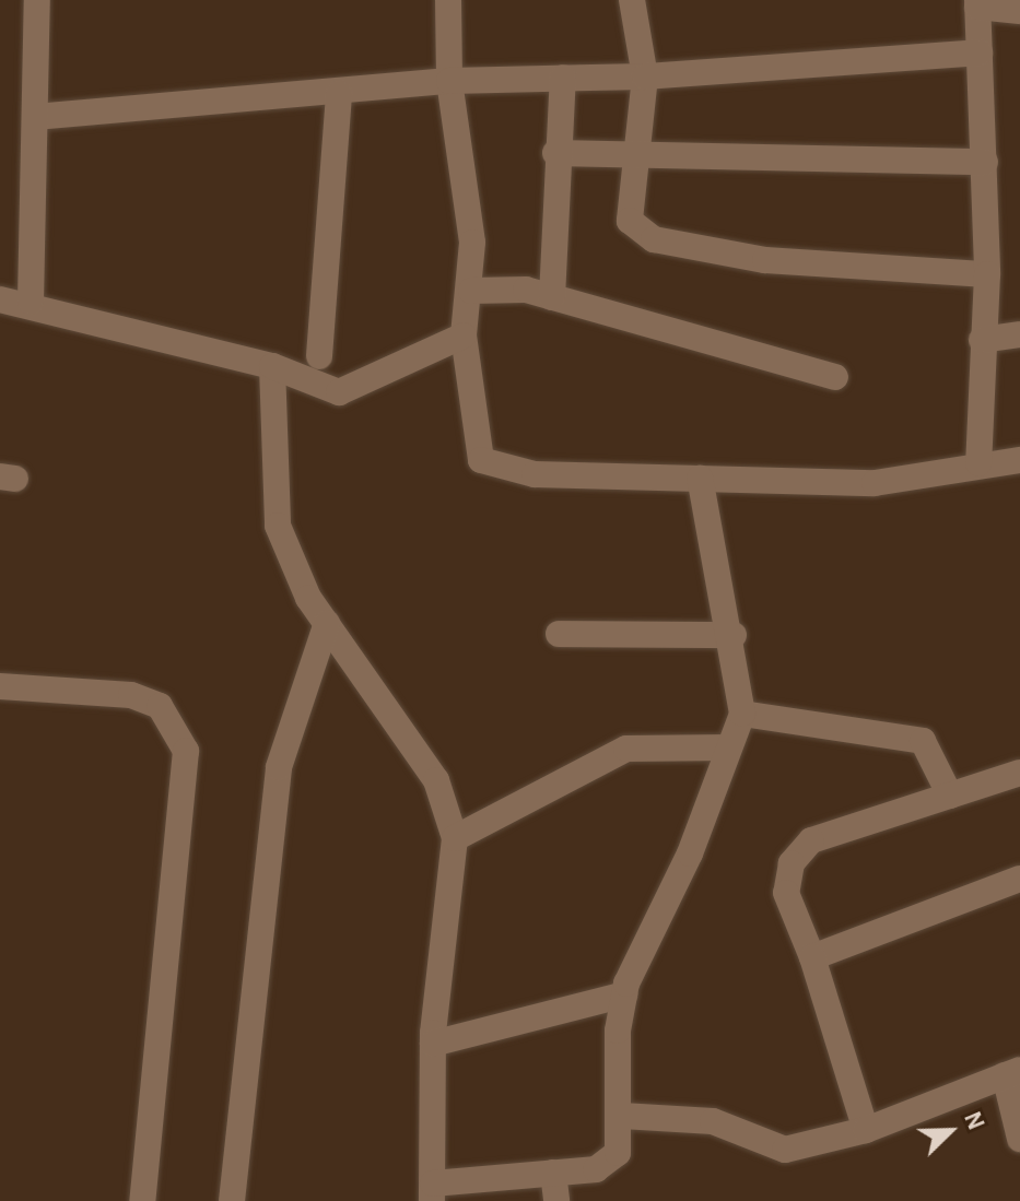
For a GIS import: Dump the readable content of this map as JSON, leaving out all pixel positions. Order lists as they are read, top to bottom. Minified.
{"north":"top right"}
